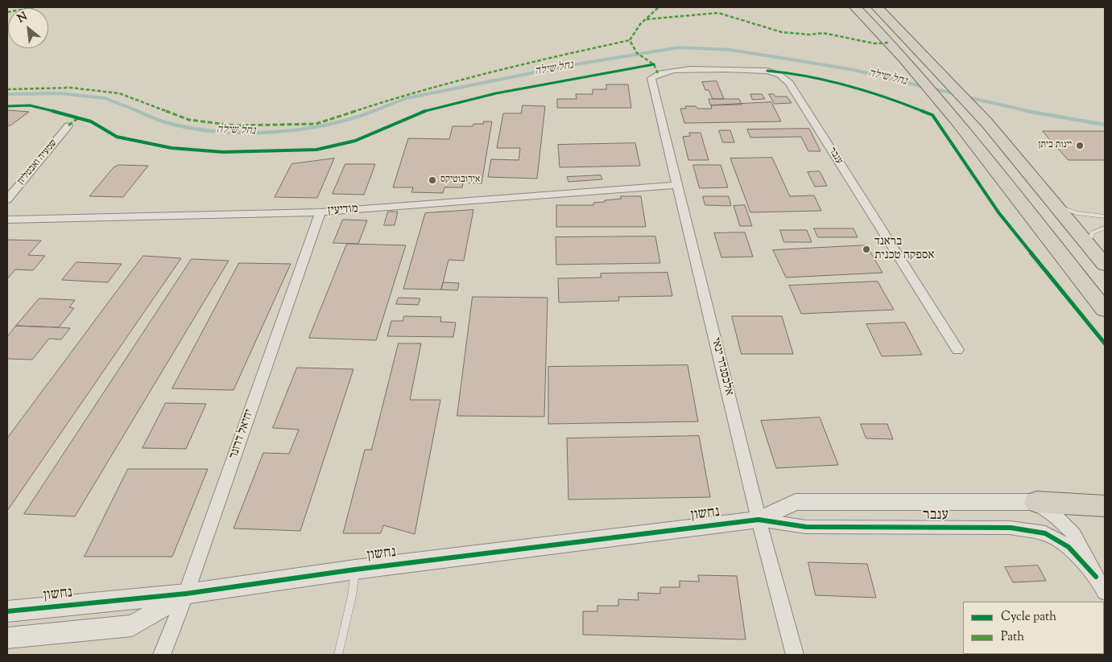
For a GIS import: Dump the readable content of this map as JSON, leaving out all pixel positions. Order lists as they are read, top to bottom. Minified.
{"streets":{"street":["ענבר","שמעיה ואבטליון","מודיעין","אלכסנדר ינאי","יחיאל דרזנר","נחשון"]},"crossings":[["ענבר","אלכסנדר ינאי"],["ענבר","נחשון"],["מודיעין","אלכסנדר ינאי"],["מודיעין","יחיאל דרזנר"],["אלכסנדר ינאי","נחשון"],["יחיאל דרזנר","נחשון"]],"water":["נחל שילה"],"places":["יינות ביתן","אירובוטיקס","בראנד אספקה טכנית"],"legend":["Cycle path","Path"],"north":"top left"}
